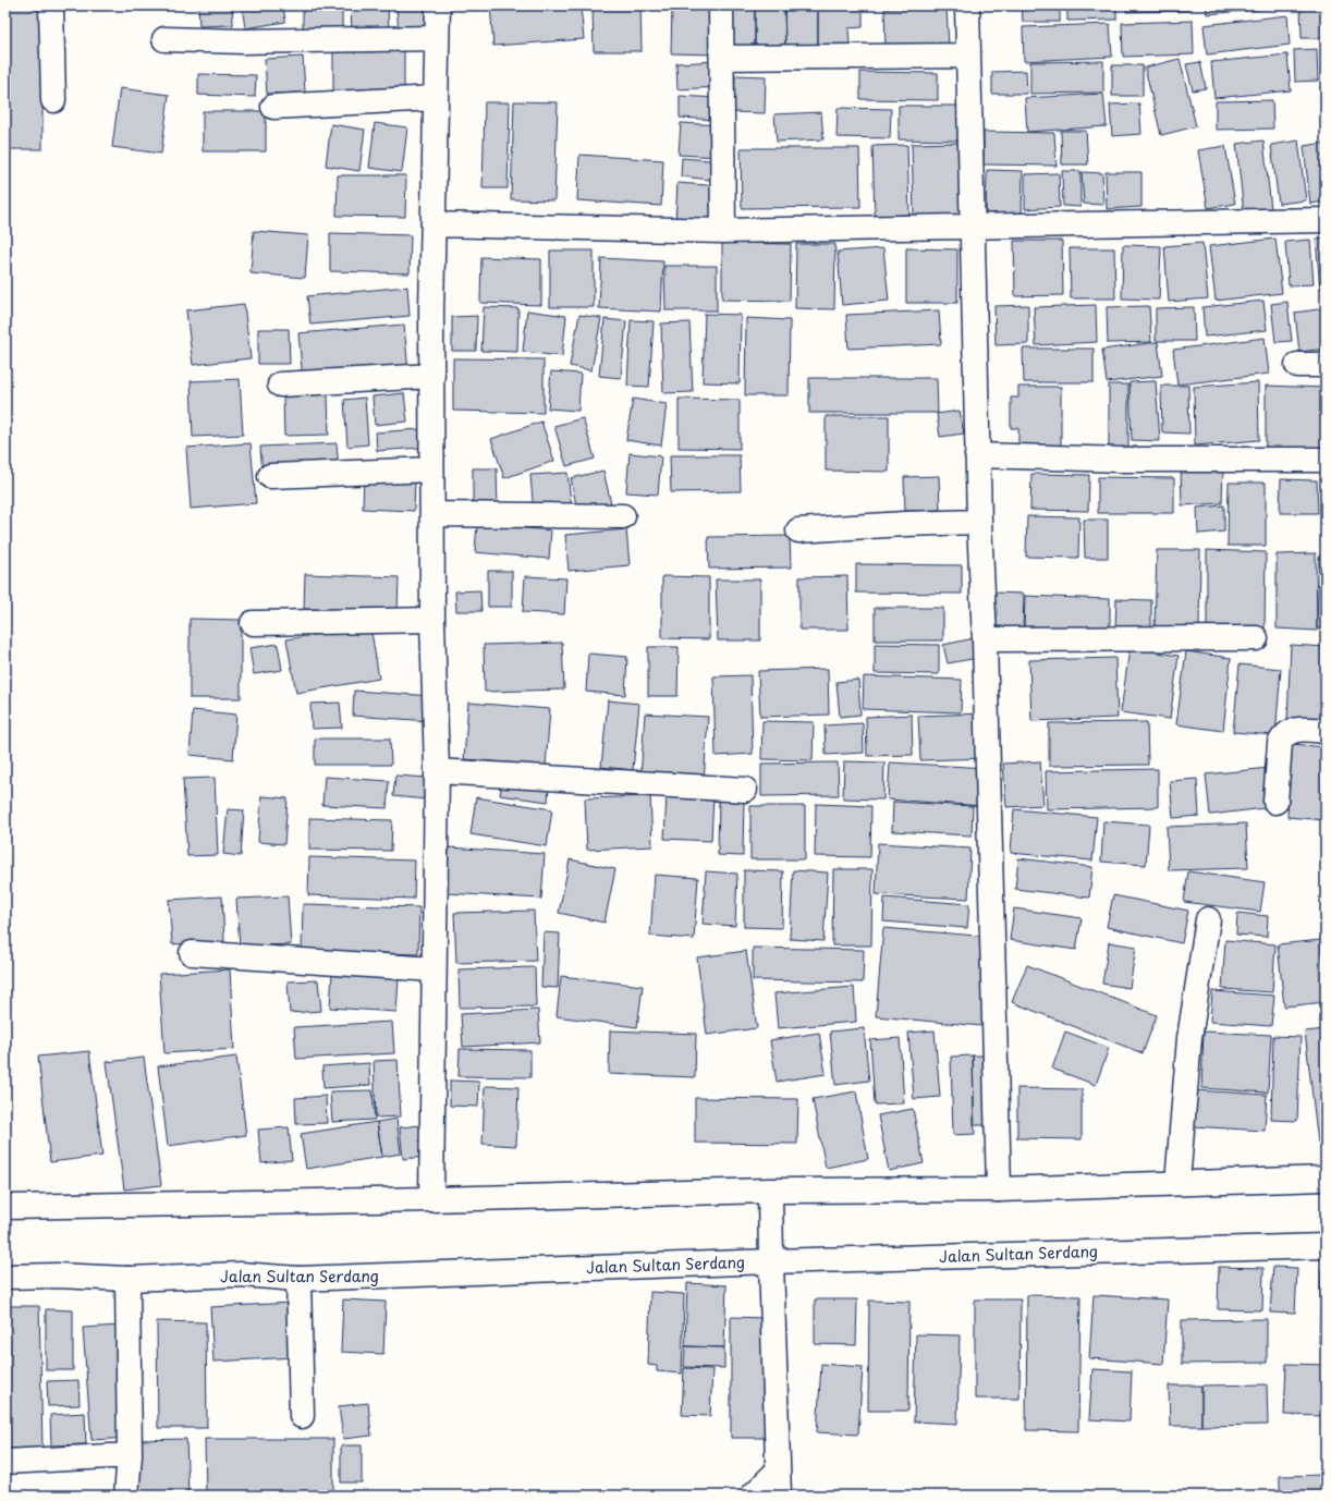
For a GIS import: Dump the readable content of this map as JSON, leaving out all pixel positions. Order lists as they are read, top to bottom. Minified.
{"streets":{"main road":["Jalan Sultan Serdang"]}}
